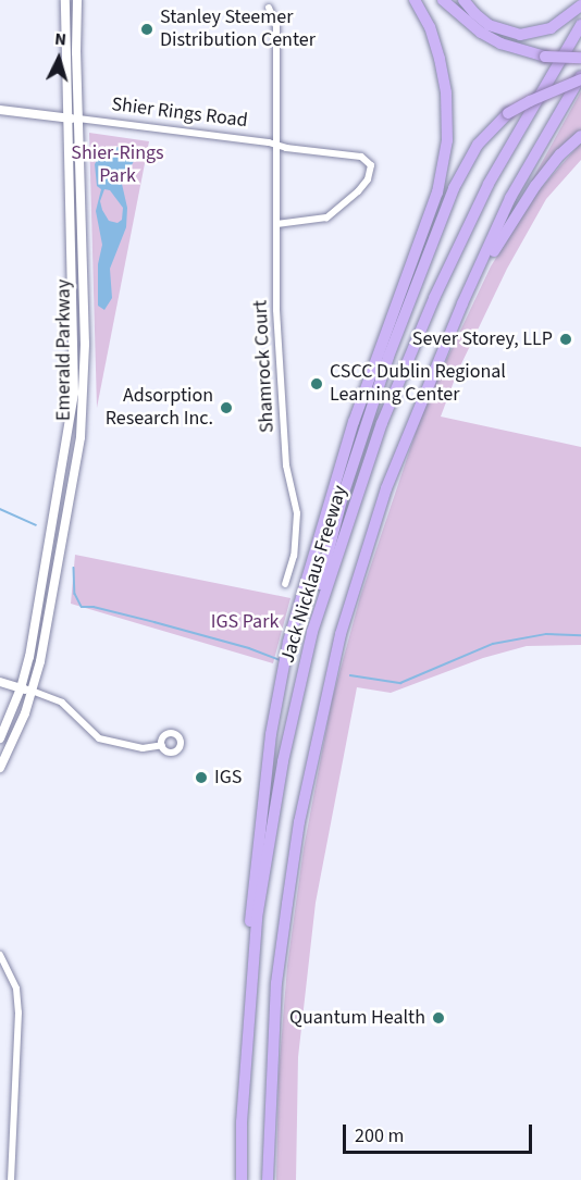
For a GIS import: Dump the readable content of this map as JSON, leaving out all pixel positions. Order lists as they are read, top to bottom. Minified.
{"streets":{"highway":["Jack Nicklaus Freeway"],"main road":["Shier Rings Road","Emerald Parkway"],"street":["Shamrock Court"]},"crossings":[["Shier Rings Road","Emerald Parkway"],["Shier Rings Road","Shamrock Court"]],"parks":["Shier-Rings Park","IGS Park"],"places":["Stanley Steemer Distribution Center","Sever Storey, LLP","CSCC Dublin Regional Learning Center","Adsorption Research Inc.","IGS","Quantum Health"],"scale_bar":"200 m","north":"top"}
